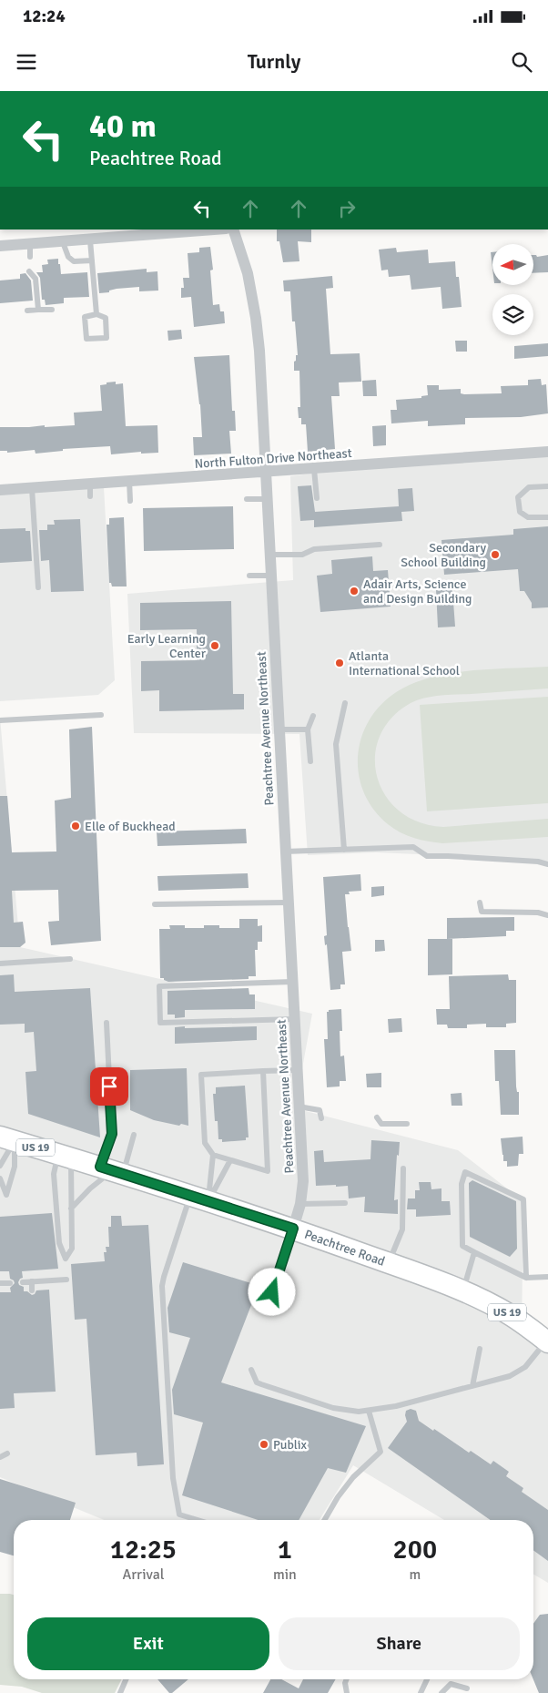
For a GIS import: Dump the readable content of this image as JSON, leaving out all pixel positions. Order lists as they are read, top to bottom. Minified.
{"streets":{"highway":["US 19","Peachtree Road"],"street":["North Fulton Drive Northeast","Peachtree Avenue Northeast"]},"crossings":[["North Fulton Drive Northeast","Peachtree Avenue Northeast"],["Peachtree Avenue Northeast","Peachtree Road"]],"places":["Secondary School Building","Adair Arts, Science and Design Building","Early Learning Center","Atlanta International School","Elle of Buckhead","Publix"],"north":"left","page":{"status":"12:24","header":"Turnly","turn":["40 m","Peachtree Road"],"eta":["12:25","Arrival","1","min","200","m"],"buttons":["Exit","Share"]}}
